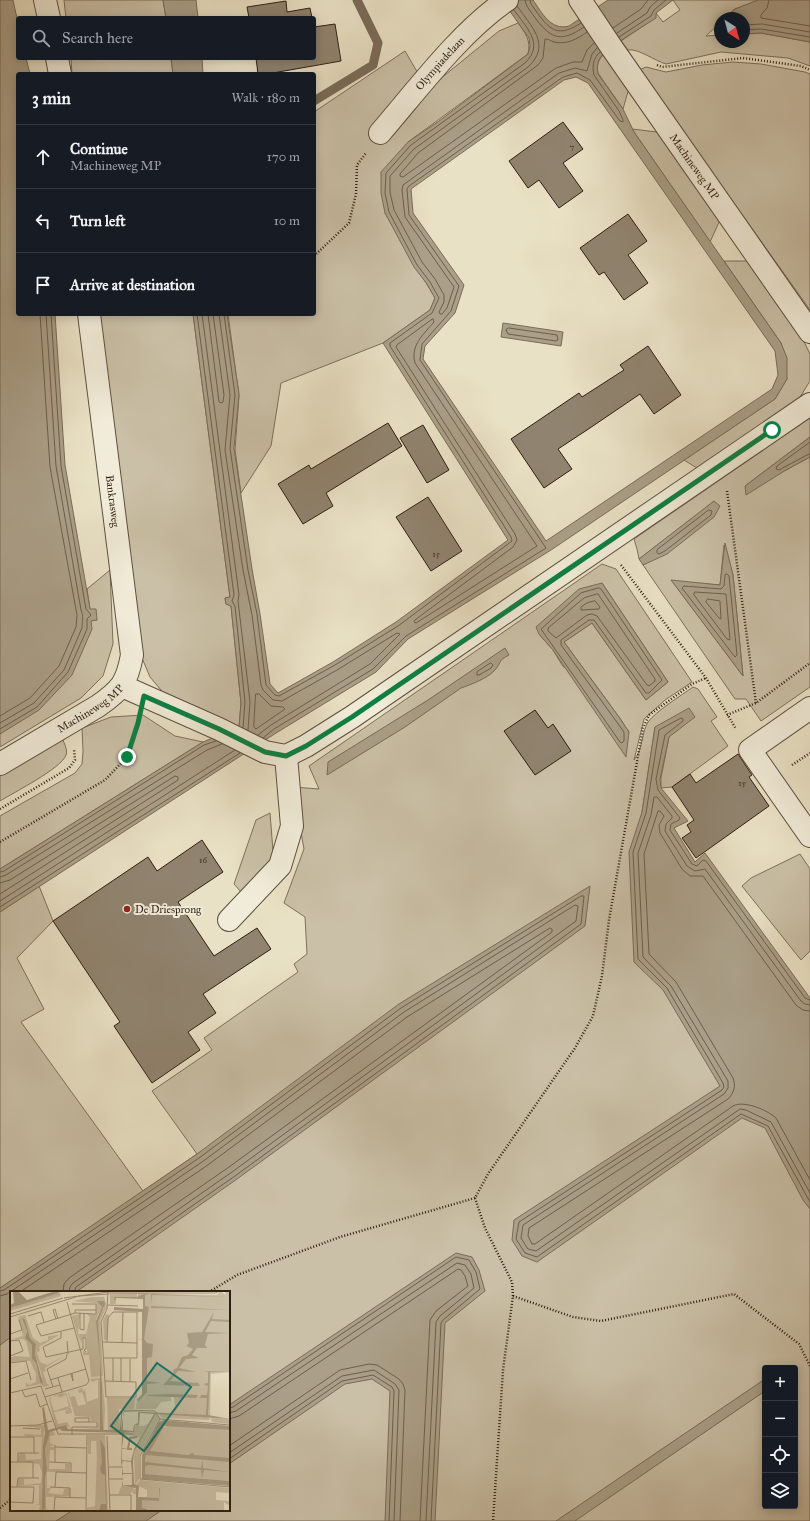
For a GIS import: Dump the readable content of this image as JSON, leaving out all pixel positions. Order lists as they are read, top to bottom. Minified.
{"streets":{"street":["Olympiadelaan","Machineweg MP","Bankrasweg"]},"crossings":[["Machineweg MP","Bankrasweg"]],"places":["De Driesprong"],"house_numbers":["7","15","15","16"],"north":"bottom right","page":{"search":"Search here","heading":["3 min","Walk · 180 m"],"list":[["Continue","Machineweg MP","170 m"],["Turn left","10 m"],"Arrive at destination"],"map_buttons":["+","−"]}}
